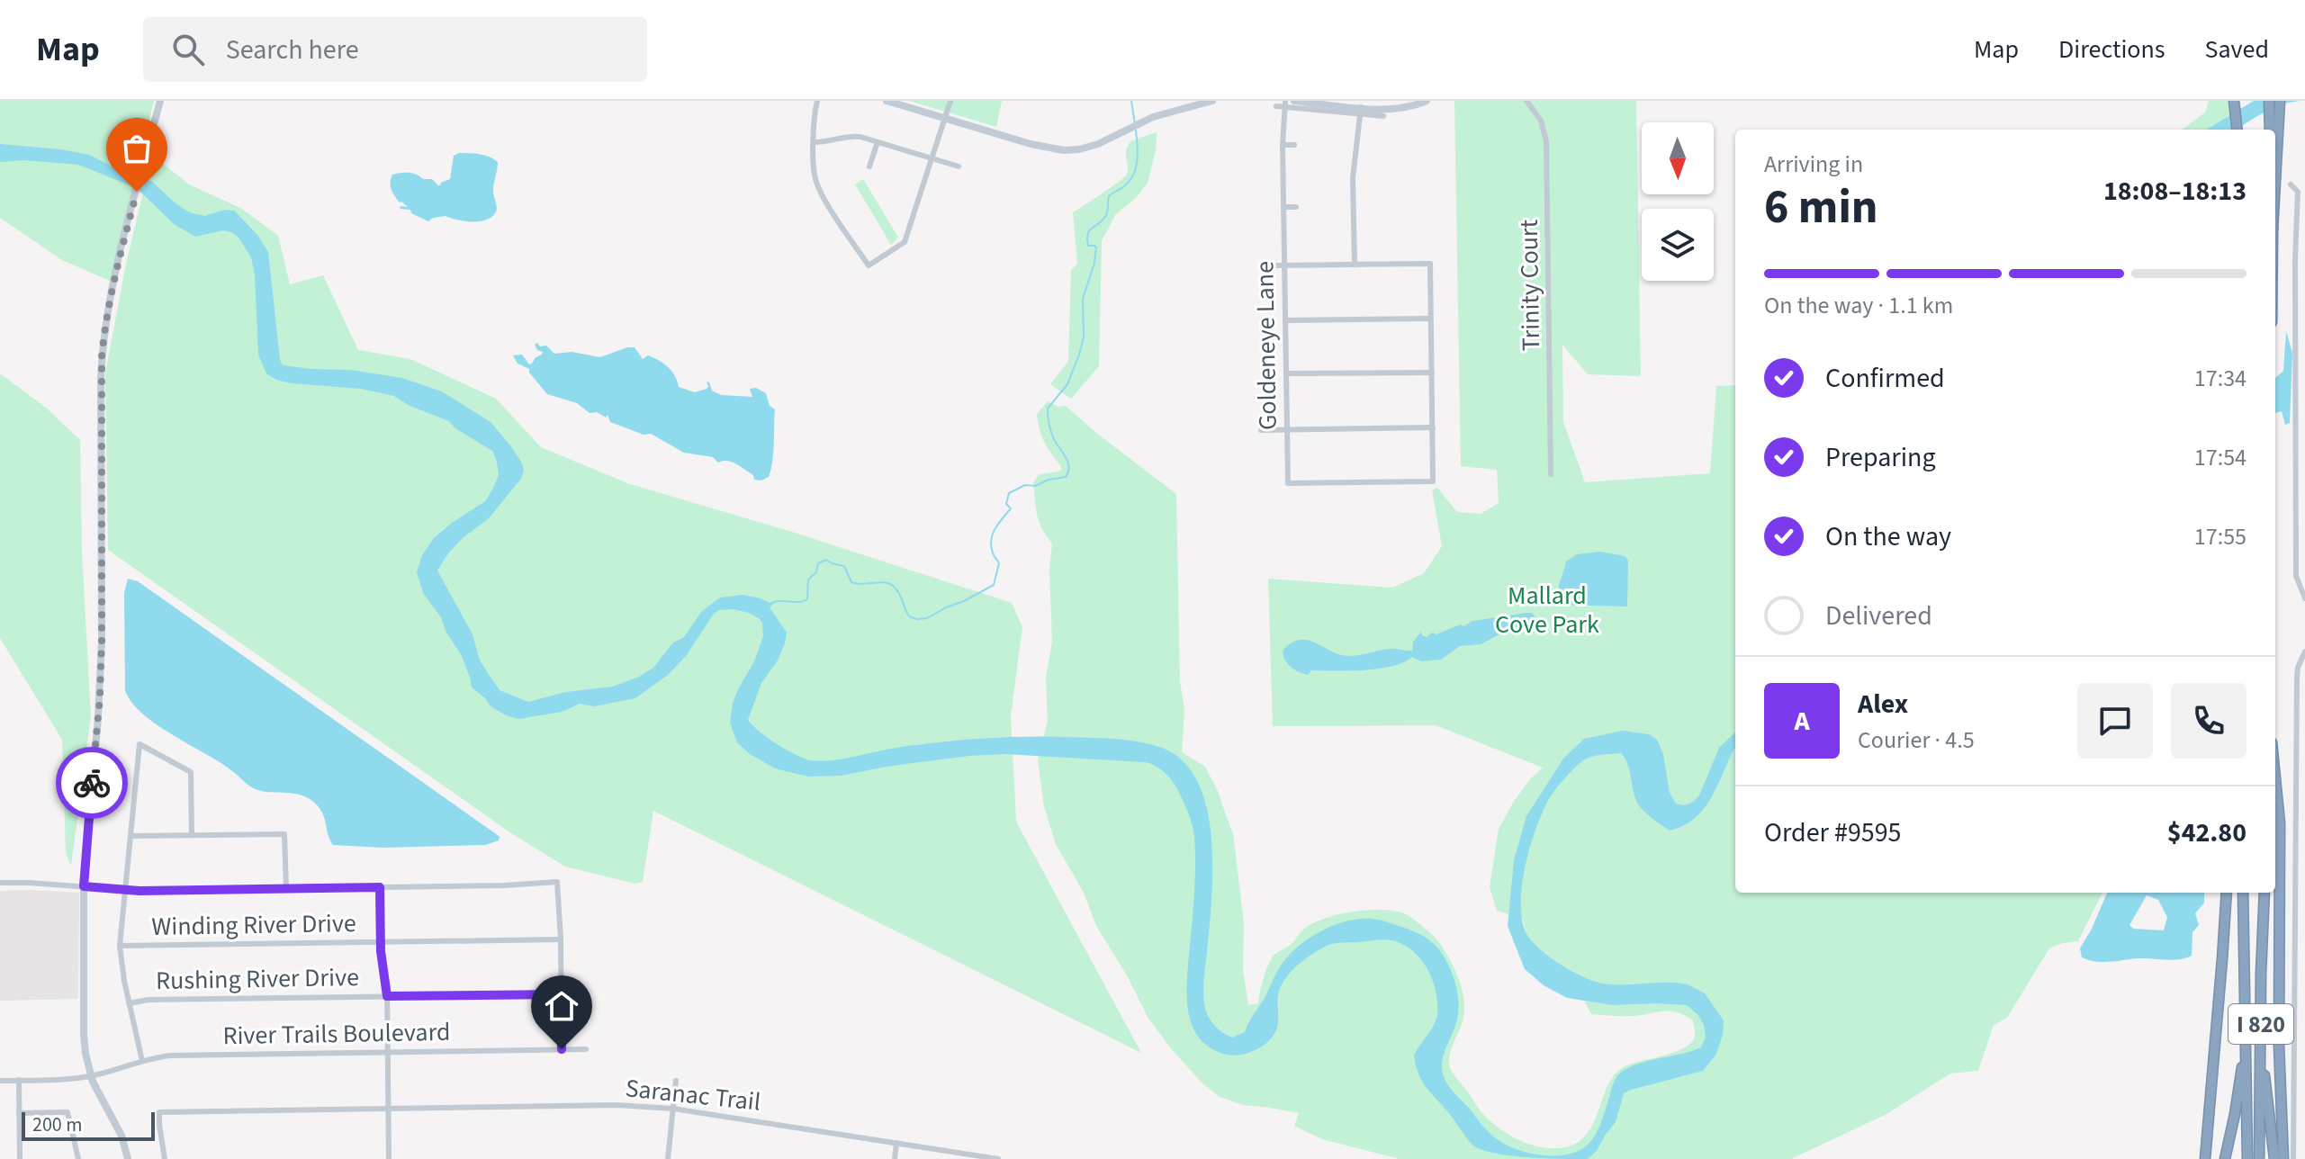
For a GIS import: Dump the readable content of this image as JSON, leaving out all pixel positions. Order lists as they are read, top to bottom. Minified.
{"streets":{"highway":["I 820"],"street":["Trinity Court","Goldeneye Lane","Winding River Drive","Rushing River Drive","River Trails Boulevard","Saranac Trail"]},"parks":["Mallard Cove Park"],"scale_bar":"200 m","north":"bottom","page":{"header":"Map","search":"Search here","nav":["Map","Directions","Saved"],"heading":["6 min","Arriving in","18:08–18:13"],"panel":["Alex","Courier · 4.5","Order #9595","$42.80"],"bar":"On the way · 1.1 km","list":[["Confirmed","17:34"],["Preparing","17:54"],["On the way","17:55"],"Delivered"],"round":"A","scale":"200 m"}}
